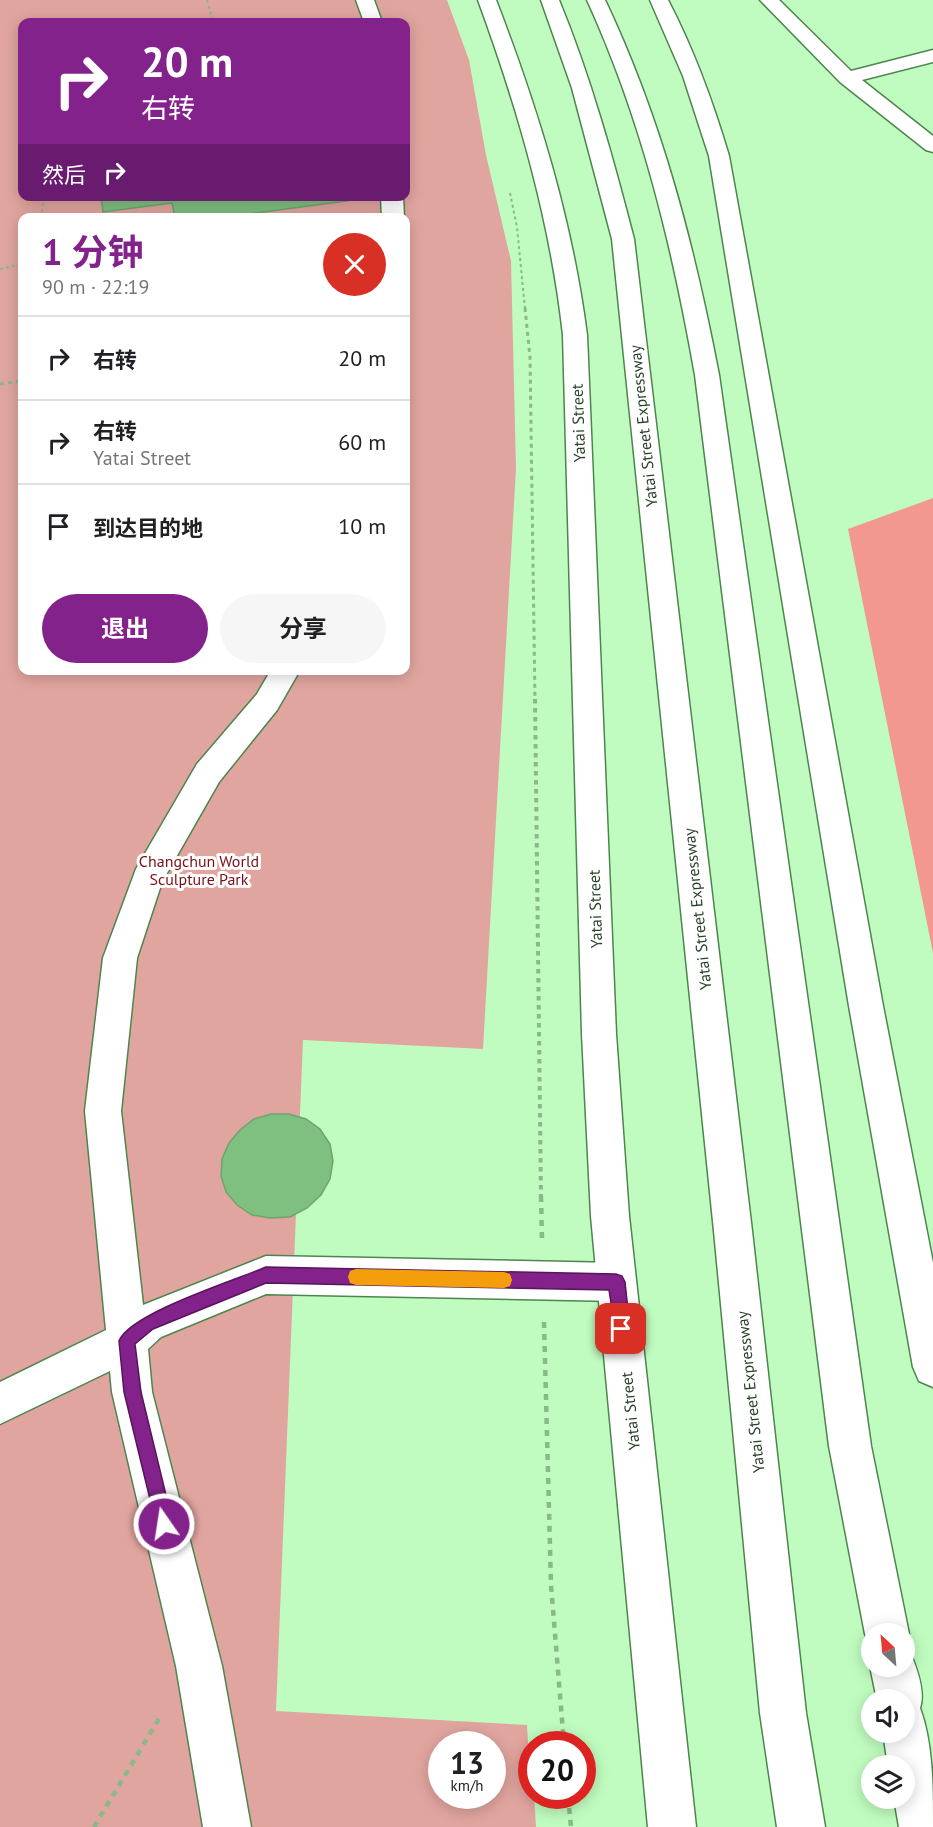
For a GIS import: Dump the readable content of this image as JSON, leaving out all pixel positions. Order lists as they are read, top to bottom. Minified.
{"streets":{"main road":["Yatai Street","Yatai Street Expressway"]},"parks":["Changchun World Sculpture Park"],"north":"top left","page":{"turn":["20 m","右转"],"then":"然后","heading":["1 分钟","90 m · 22:19"],"list":[{"name":"右转","value":"20 m"},{"name":"右转","note":"Yatai Street","value":"60 m"},{"name":"到达目的地","value":"10 m"}],"buttons":["退出","分享"],"speed":"13 km/h","limit":"20"}}
